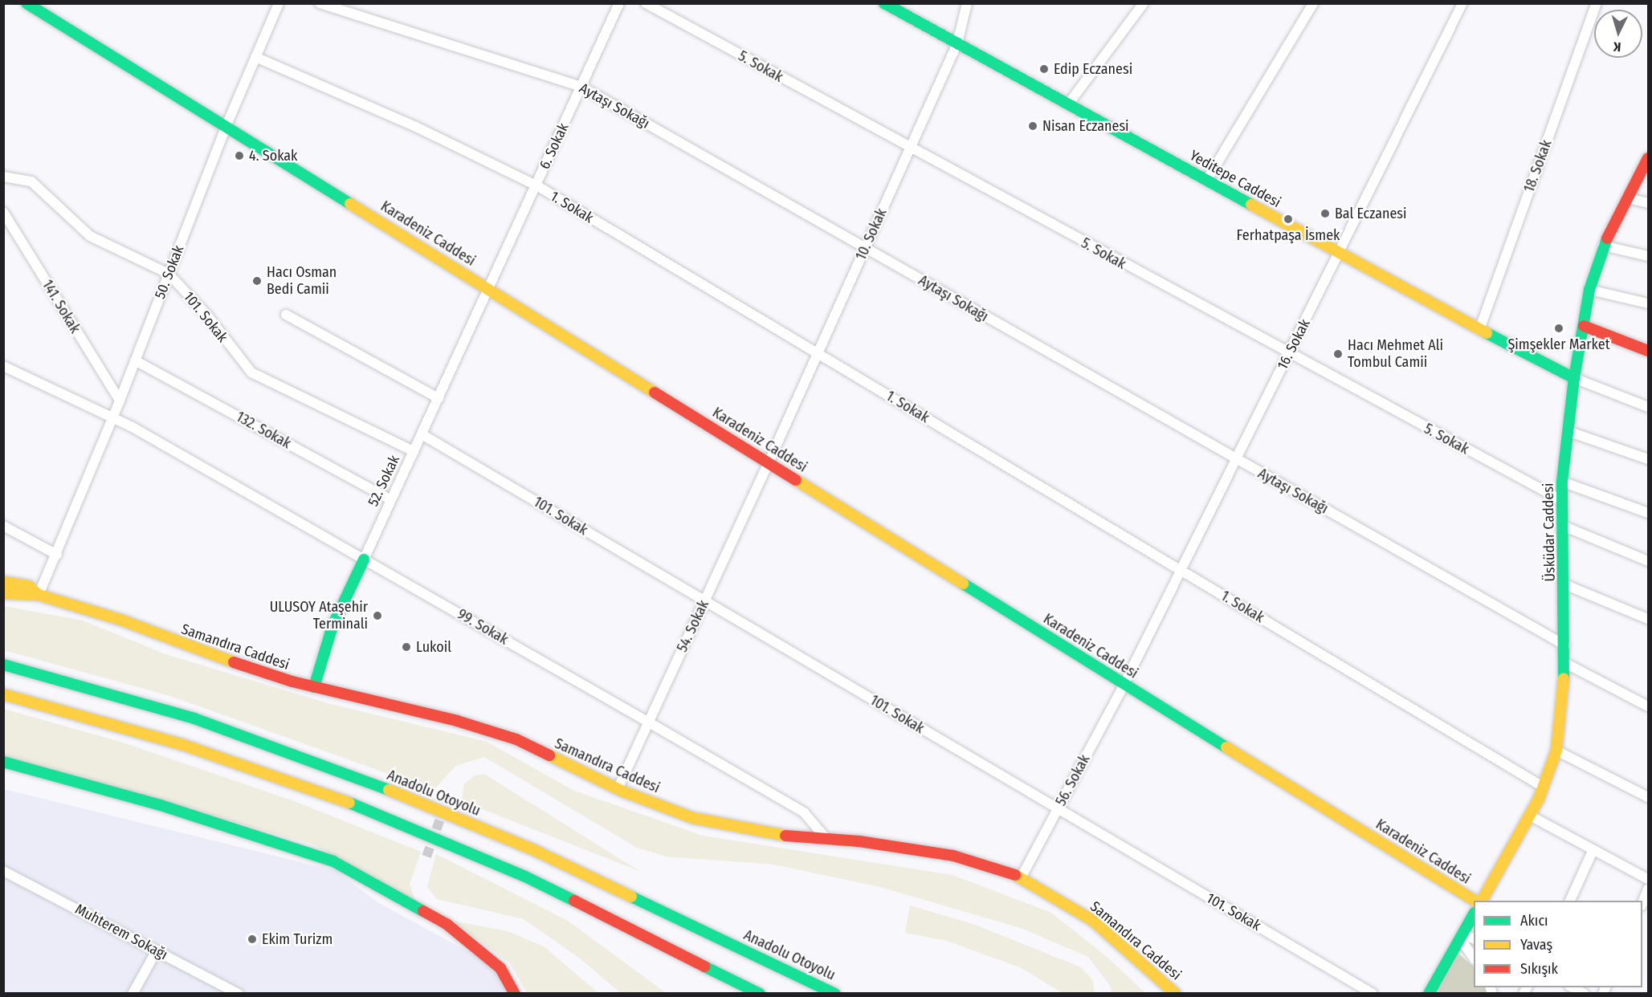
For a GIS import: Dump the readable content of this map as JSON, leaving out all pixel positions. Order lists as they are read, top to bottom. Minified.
{"streets":{"main road":["Yeditepe Caddesi","Karadeniz Caddesi","52. Sokak","Üsküdar Caddesi","Samandıra Caddesi","Anadolu Otoyolu"],"street":["5. Sokak","Aytaşı Sokağı","6. Sokak","18. Sokak","1. Sokak","10. Sokak","50. Sokak","141. Sokak","101. Sokak","16. Sokak","132. Sokak","54. Sokak","99. Sokak","56. Sokak","Muhterem Sokağı"]},"crossings":[["5. Sokak","10. Sokak"],["5. Sokak","16. Sokak"],["5. Sokak","Üsküdar Caddesi"],["Aytaşı Sokağı","6. Sokak"],["Aytaşı Sokağı","10. Sokak"],["Aytaşı Sokağı","16. Sokak"],["Aytaşı Sokağı","Üsküdar Caddesi"],["6. Sokak","1. Sokak"],["6. Sokak","Karadeniz Caddesi"],["6. Sokak","52. Sokak"],["18. Sokak","Yeditepe Caddesi"],["Yeditepe Caddesi","10. Sokak"],["Yeditepe Caddesi","16. Sokak"],["Yeditepe Caddesi","Üsküdar Caddesi"],["1. Sokak","10. Sokak"],["1. Sokak","16. Sokak"],["1. Sokak","Üsküdar Caddesi"],["Karadeniz Caddesi","10. Sokak"],["Karadeniz Caddesi","50. Sokak"],["Karadeniz Caddesi","16. Sokak"],["Karadeniz Caddesi","52. Sokak"],["Karadeniz Caddesi","54. Sokak"],["Karadeniz Caddesi","56. Sokak"],["10. Sokak","54. Sokak"],["50. Sokak","141. Sokak"],["50. Sokak","101. Sokak"],["50. Sokak","132. Sokak"],["50. Sokak","99. Sokak"],["50. Sokak","Samandıra Caddesi"],["101. Sokak","52. Sokak"],["101. Sokak","54. Sokak"],["101. Sokak","56. Sokak"],["16. Sokak","56. Sokak"],["132. Sokak","52. Sokak"],["52. Sokak","99. Sokak"],["52. Sokak","Samandıra Caddesi"],["54. Sokak","99. Sokak"],["54. Sokak","Samandıra Caddesi"],["99. Sokak","Samandıra Caddesi"],["Samandıra Caddesi","56. Sokak"]],"places":["Edip Eczanesi","Nisan Eczanesi","4. Sokak","Bal Eczanesi","Ferhatpaşa İsmek","Hacı Osman Bedi Camii","Şimşekler Market","Hacı Mehmet Ali Tombul Camii","ULUSOY Ataşehir Terminali","Lukoil","Ekim Turizm"],"legend":["Akıcı","Yavaş","Sıkışık"],"north":"bottom"}
